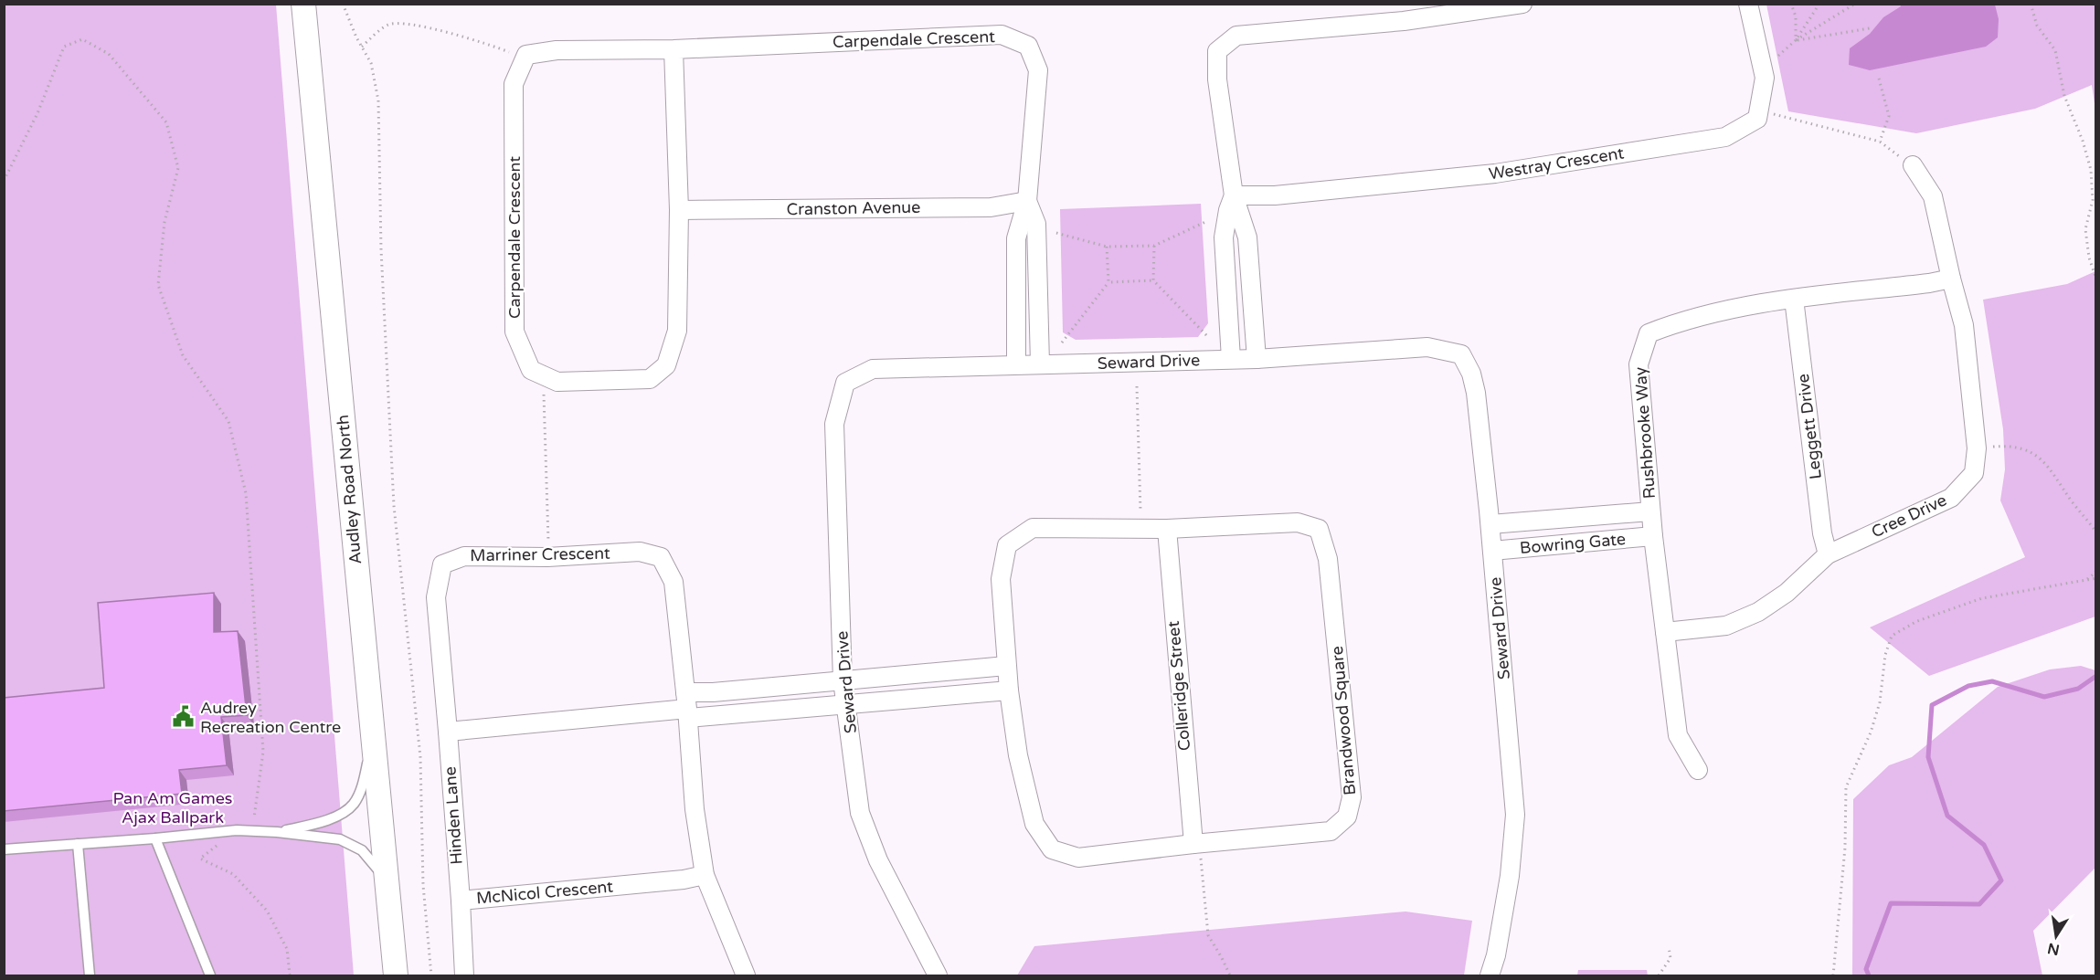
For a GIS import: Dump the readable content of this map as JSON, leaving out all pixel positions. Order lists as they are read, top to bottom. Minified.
{"streets":{"street":["Carpendale Crescent","Westray Crescent","Cranston Avenue","Seward Drive","Leggett Drive","Rushbrooke Way","Audley Road North","Cree Drive","Bowring Gate","Marriner Crescent","Colleridge Street","Brandwood Square","Hinden Lane","McNicol Crescent"]},"crossings":[["Carpendale Crescent","Cranston Avenue"],["Carpendale Crescent","Seward Drive"],["Seward Drive","Bowring Gate"],["Leggett Drive","Rushbrooke Way"],["Leggett Drive","Cree Drive"],["Rushbrooke Way","Cree Drive"],["Rushbrooke Way","Bowring Gate"],["Marriner Crescent","Hinden Lane"],["Colleridge Street","Brandwood Square"],["Hinden Lane","McNicol Crescent"]],"parks":["Pan Am Games Ajax Ballpark"],"places":{"public building":["Audrey Recreation Centre"]},"north":"bottom"}
